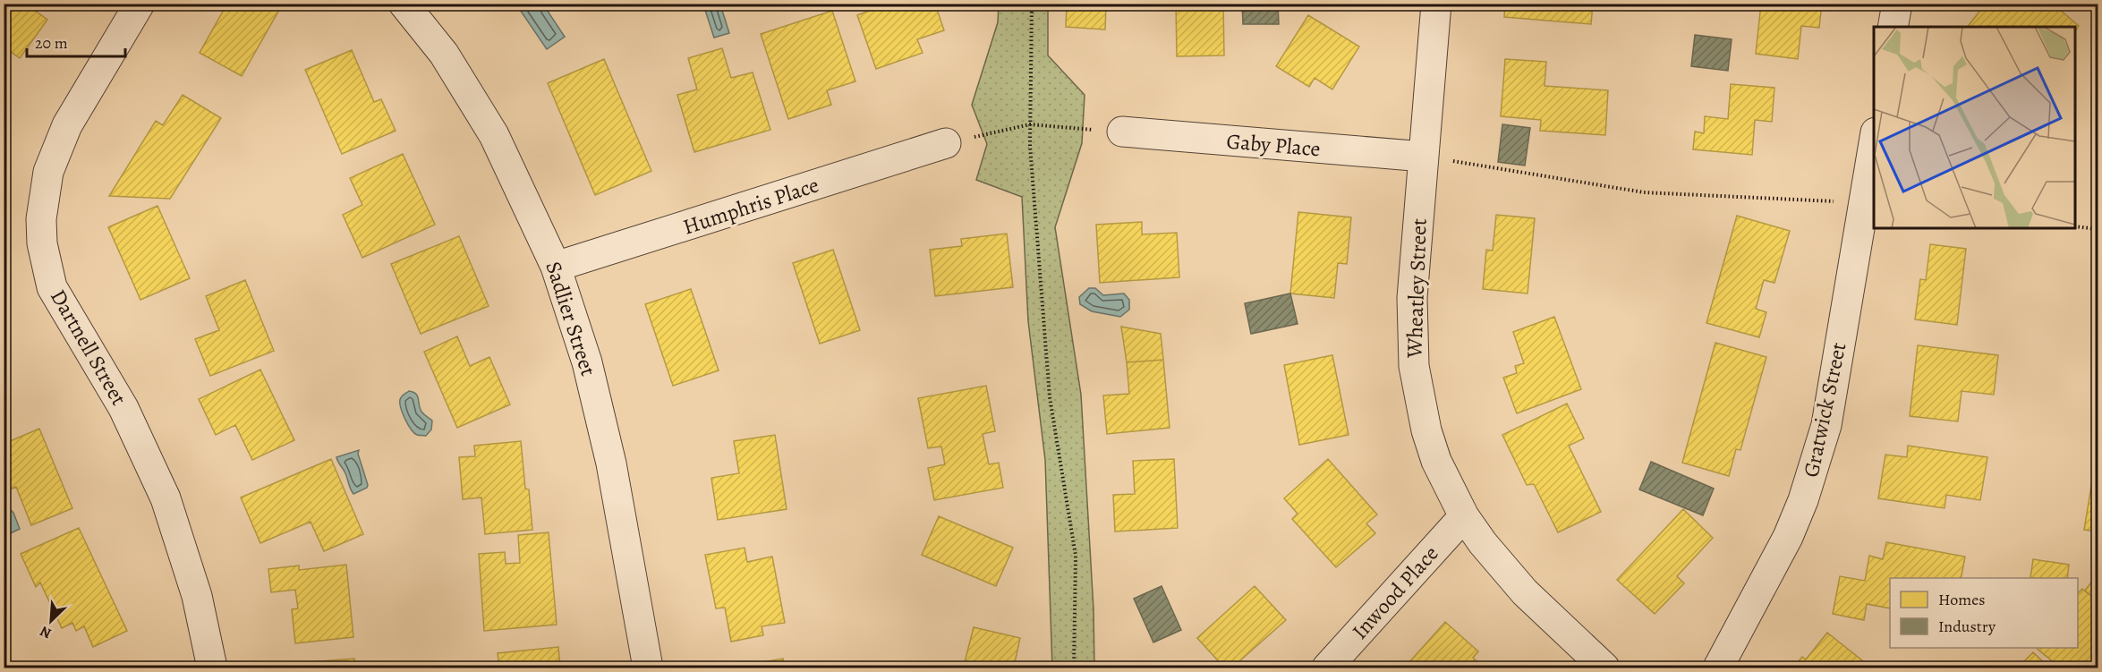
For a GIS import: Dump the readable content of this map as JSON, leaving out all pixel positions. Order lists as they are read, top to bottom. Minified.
{"streets":{"street":["Gaby Place","Humphris Place","Wheatley Street","Sadlier Street","Dartnell Street","Gratwick Street","Inwood Place"]},"crossings":[["Gaby Place","Wheatley Street"],["Humphris Place","Sadlier Street"],["Wheatley Street","Inwood Place"]],"legend":["Homes","Industry"],"scale_bar":"20 m","north":"bottom left"}
